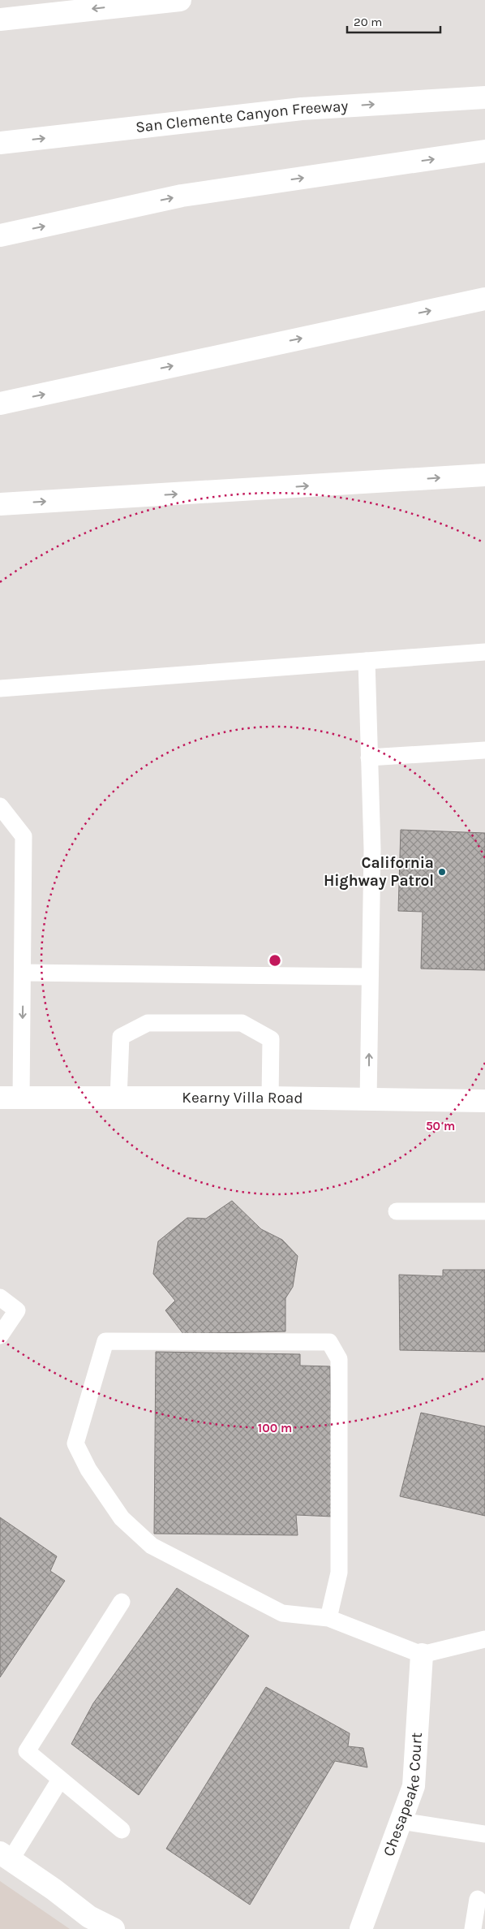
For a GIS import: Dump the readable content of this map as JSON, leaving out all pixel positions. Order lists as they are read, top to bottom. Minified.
{"streets":{"main road":["San Clemente Canyon Freeway","Kearny Villa Road","Chesapeake Court"]},"places":["California Highway Patrol"],"scale_bar":"20 m","rings":["50 m","100 m"]}
